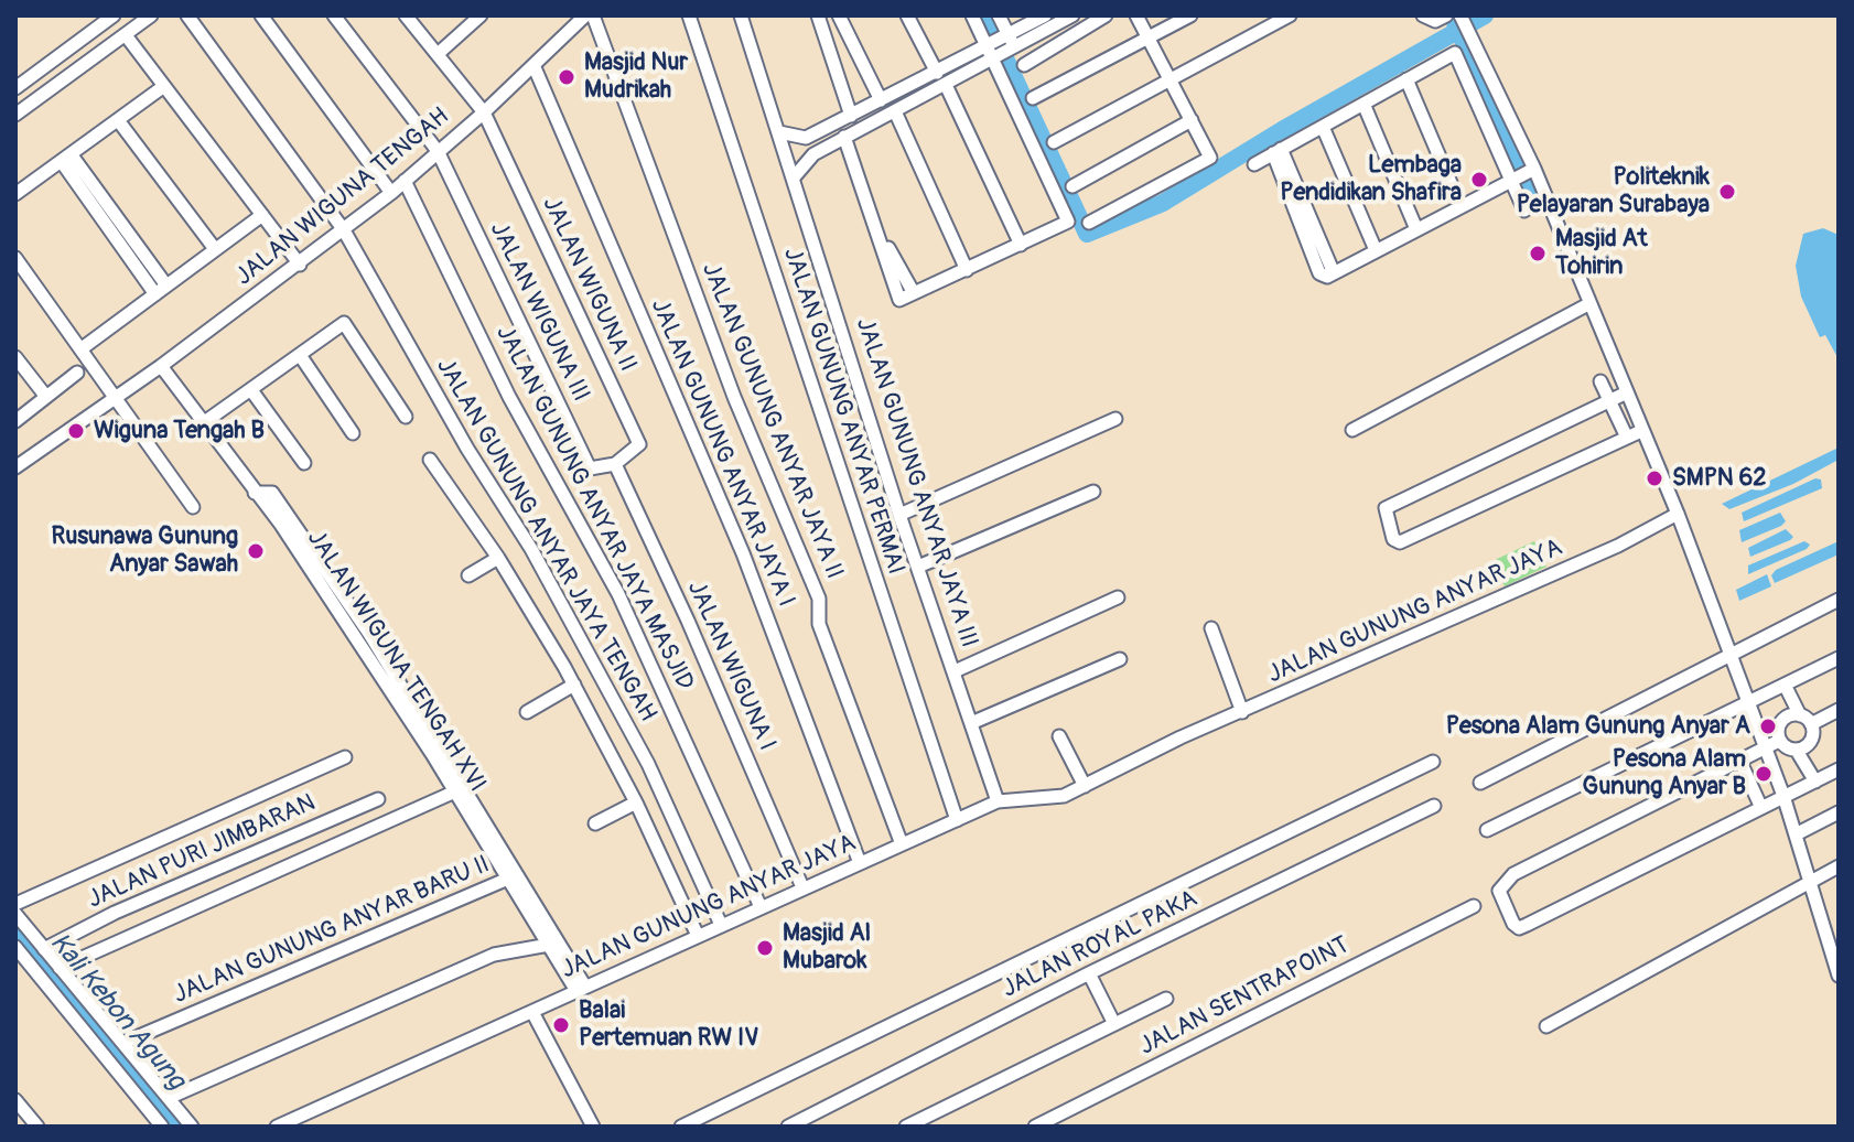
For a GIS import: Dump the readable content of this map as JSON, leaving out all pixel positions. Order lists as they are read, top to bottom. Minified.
{"streets":{"street":["JALAN WIGUNA TENGAH","JALAN WIGUNA II","JALAN WIGUNA III","JALAN GUNUNG ANYAR PERMAI","JALAN GUNUNG ANYAR JAYA II","JALAN GUNUNG ANYAR JAYA I","JALAN GUNUNG ANYAR JAYA III","JALAN GUNUNG ANYAR JAYA MASJID","JALAN GUNUNG ANYAR JAYA TENGAH","JALAN GUNUNG ANYAR JAYA","JALAN WIGUNA TENGAH XVI","JALAN WIGUNA I","JALAN PURI JIMBARAN","JALAN GUNUNG ANYAR BARU II","JALAN ROYAL PAKA","JALAN SENTRAPOINT"]},"crossings":[["JALAN WIGUNA TENGAH","JALAN WIGUNA II"],["JALAN WIGUNA TENGAH","JALAN WIGUNA III"],["JALAN WIGUNA TENGAH","JALAN GUNUNG ANYAR JAYA I"],["JALAN WIGUNA TENGAH","JALAN GUNUNG ANYAR JAYA MASJID"],["JALAN WIGUNA TENGAH","JALAN GUNUNG ANYAR JAYA TENGAH"],["JALAN WIGUNA TENGAH","JALAN WIGUNA TENGAH XVI"],["JALAN WIGUNA II","JALAN WIGUNA III"],["JALAN WIGUNA II","JALAN WIGUNA I"],["JALAN WIGUNA III","JALAN WIGUNA I"],["JALAN GUNUNG ANYAR PERMAI","JALAN GUNUNG ANYAR JAYA"],["JALAN GUNUNG ANYAR JAYA II","JALAN GUNUNG ANYAR JAYA"],["JALAN GUNUNG ANYAR JAYA I","JALAN GUNUNG ANYAR JAYA"],["JALAN GUNUNG ANYAR JAYA III","JALAN GUNUNG ANYAR JAYA"],["JALAN GUNUNG ANYAR JAYA MASJID","JALAN GUNUNG ANYAR JAYA"],["JALAN GUNUNG ANYAR JAYA TENGAH","JALAN GUNUNG ANYAR JAYA"],["JALAN GUNUNG ANYAR JAYA","JALAN WIGUNA TENGAH XVI"],["JALAN GUNUNG ANYAR JAYA","JALAN WIGUNA I"],["JALAN WIGUNA TENGAH XVI","JALAN GUNUNG ANYAR BARU II"]],"water":["Kali Kebon Agung"],"places":["Masjid Nur Mudrikah","Lembaga Pendidikan Shafira","Politeknik Pelayaran Surabaya","Masjid At Tohirin","Wiguna Tengah B","SMPN 62","Rusunawa Gunung Anyar Sawah","Pesona Alam Gunung Anyar A","Pesona Alam Gunung Anyar B","Masjid Al Mubarok","Balai Pertemuan RW IV"]}
